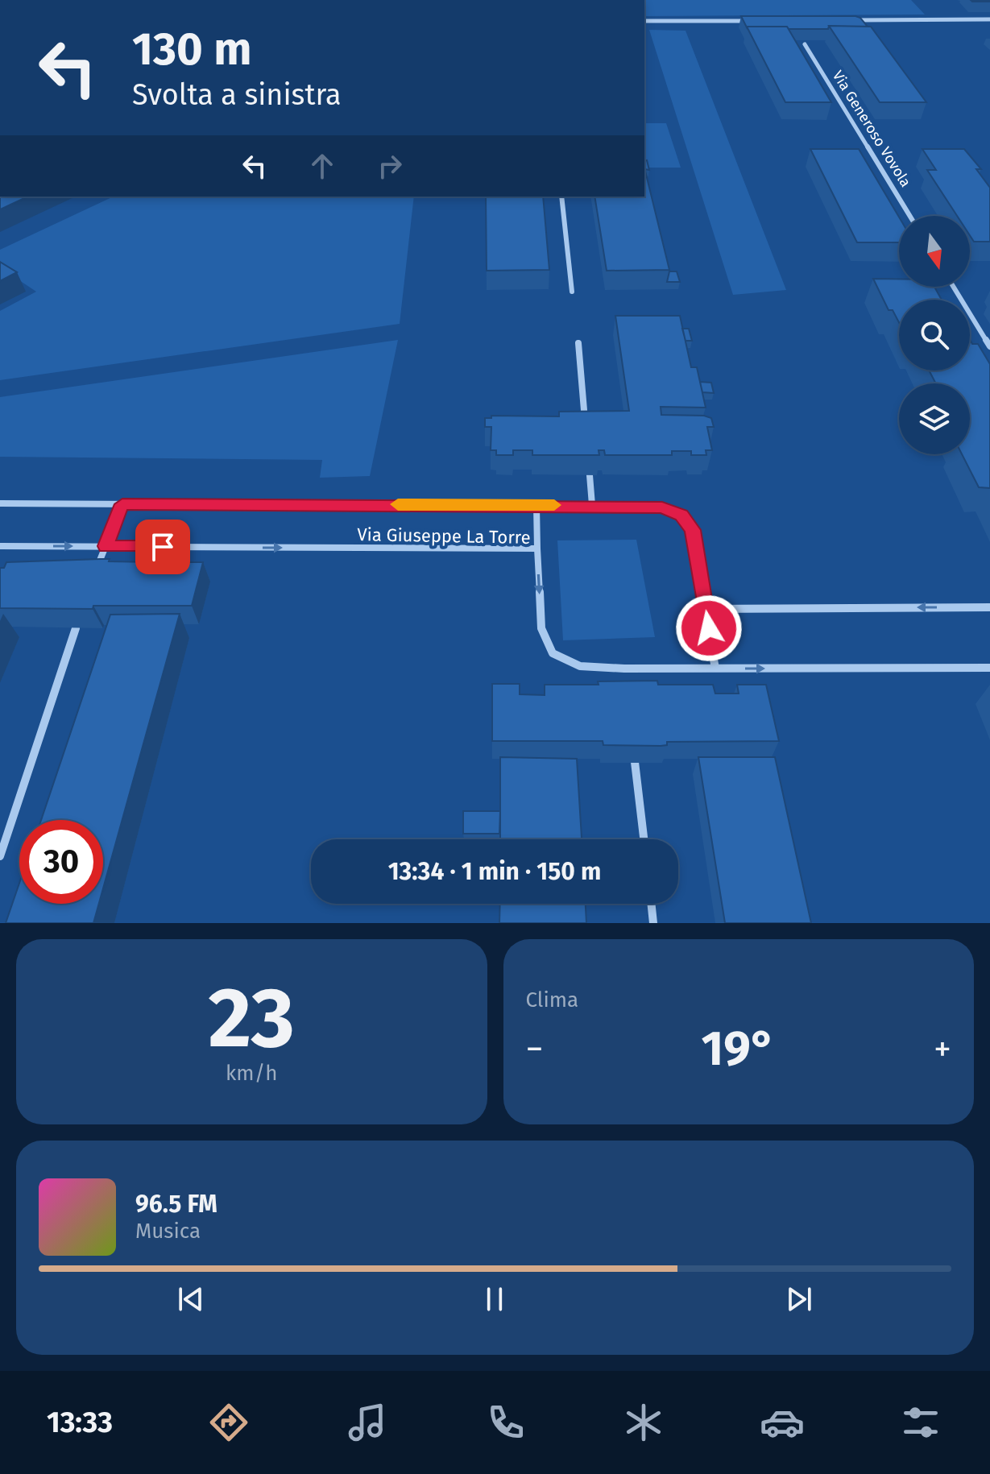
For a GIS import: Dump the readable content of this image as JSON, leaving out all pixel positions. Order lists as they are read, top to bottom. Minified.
{"streets":{"street":["Via Generoso Vovola","Via Giuseppe La Torre"]},"north":"bottom","page":{"turn":["130 m","Svolta a sinistra"],"limit":"30","trip":"13:34 · 1 min · 150 m","tile":[["23","km/h"],"Clima"],"heat":["−","19°","+"],"song":["96.5 FM","Musica"],"tabs":"13:33"}}
